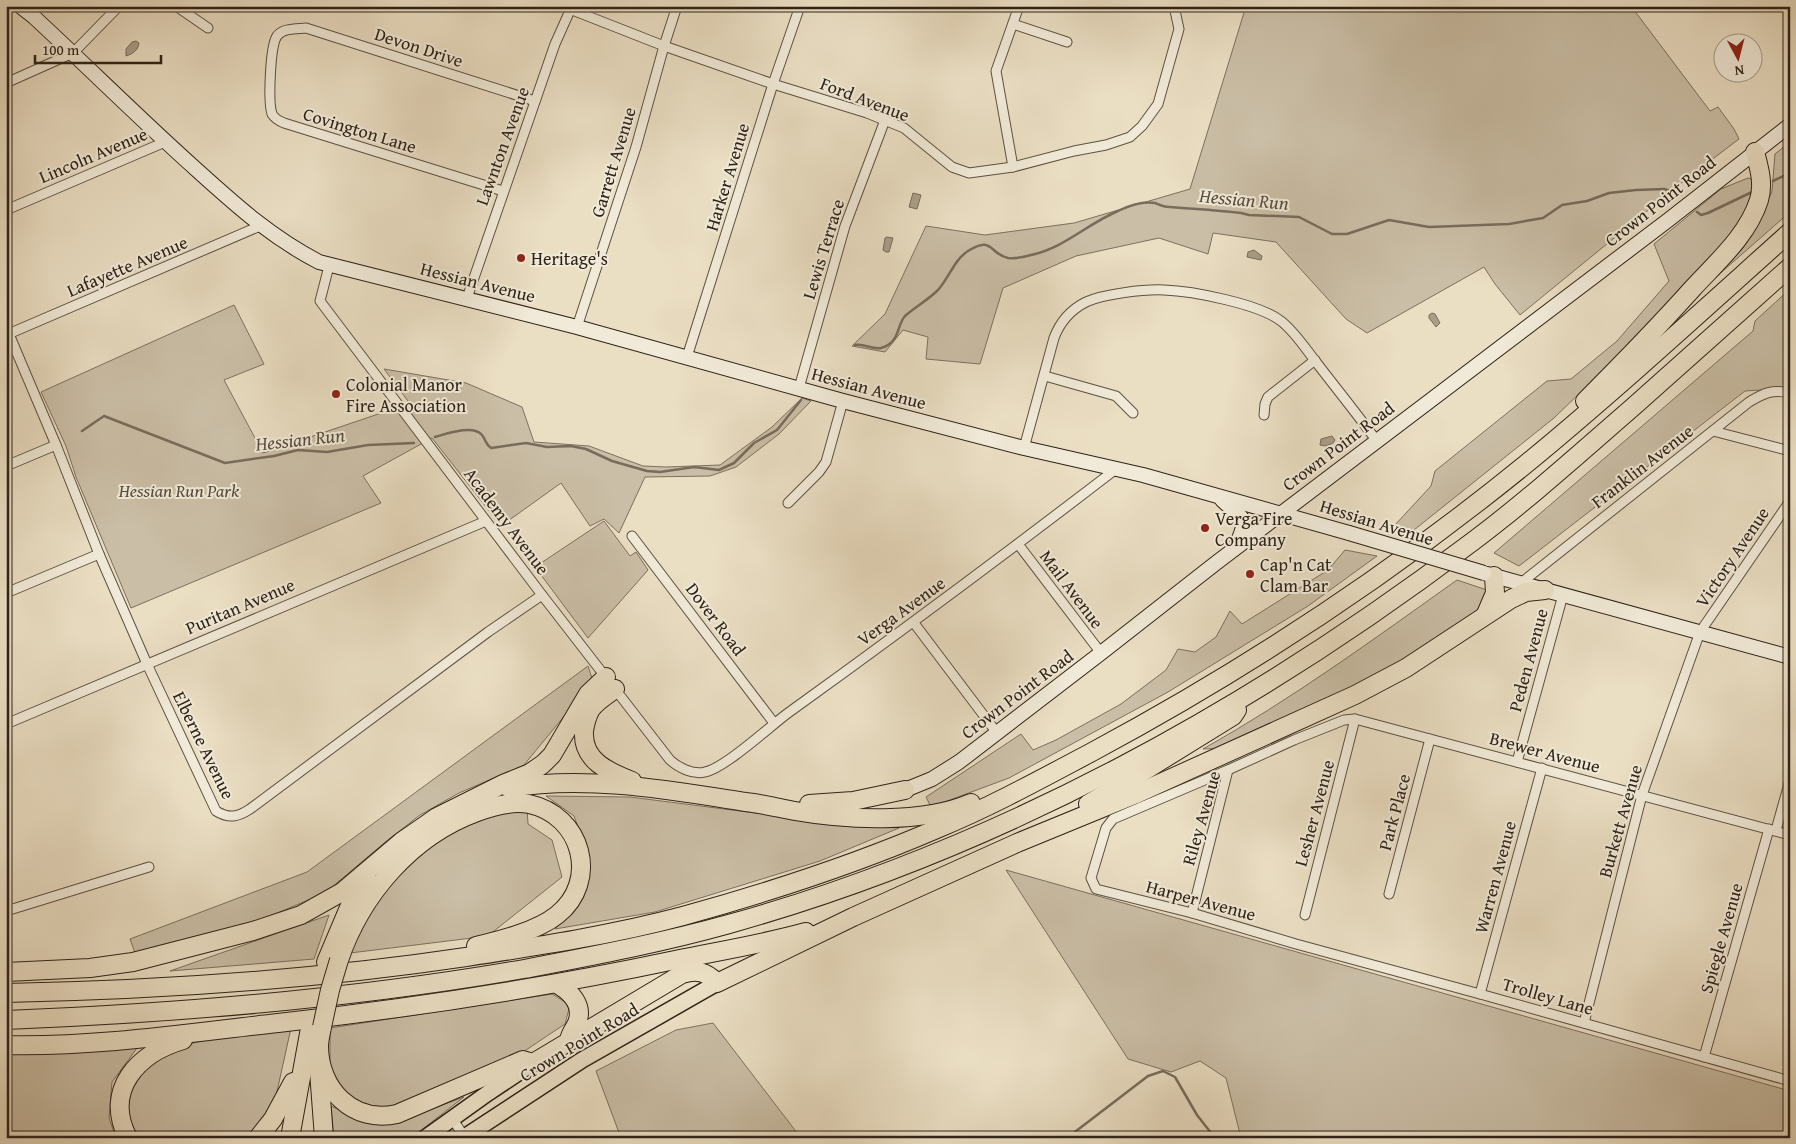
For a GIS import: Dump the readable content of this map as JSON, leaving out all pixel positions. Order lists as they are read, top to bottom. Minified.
{"streets":{"highway":["Crown Point Road"],"main road":["Hessian Avenue"],"street":["Devon Drive","Ford Avenue","Covington Lane","Lawnton Avenue","Lincoln Avenue","Garrett Avenue","Harker Avenue","Lewis Terrace","Lafayette Avenue","Franklin Avenue","Academy Avenue","Victory Avenue","Mail Avenue","Puritan Avenue","Verga Avenue","Dover Road","Peden Avenue","Elberne Avenue","Brewer Avenue","Park Place","Lesher Avenue","Riley Avenue","Burkett Avenue","Warren Avenue","Harper Avenue","Spiegle Avenue","Trolley Lane"]},"crossings":[["Devon Drive","Covington Lane"],["Devon Drive","Lawnton Avenue"],["Ford Avenue","Lawnton Avenue"],["Ford Avenue","Garrett Avenue"],["Ford Avenue","Harker Avenue"],["Ford Avenue","Lewis Terrace"],["Covington Lane","Lawnton Avenue"],["Lawnton Avenue","Hessian Avenue"],["Lincoln Avenue","Hessian Avenue"],["Garrett Avenue","Hessian Avenue"],["Harker Avenue","Hessian Avenue"],["Crown Point Road","Hessian Avenue"],["Crown Point Road","Mail Avenue"],["Lewis Terrace","Hessian Avenue"],["Lafayette Avenue","Hessian Avenue"],["Lafayette Avenue","Elberne Avenue"],["Hessian Avenue","Franklin Avenue"],["Hessian Avenue","Academy Avenue"],["Hessian Avenue","Victory Avenue"],["Hessian Avenue","Verga Avenue"],["Hessian Avenue","Peden Avenue"],["Hessian Avenue","Burkett Avenue"],["Academy Avenue","Puritan Avenue"],["Academy Avenue","Verga Avenue"],["Academy Avenue","Elberne Avenue"],["Victory Avenue","Burkett Avenue"],["Mail Avenue","Verga Avenue"],["Puritan Avenue","Elberne Avenue"],["Verga Avenue","Dover Road"],["Peden Avenue","Brewer Avenue"],["Brewer Avenue","Park Place"],["Brewer Avenue","Lesher Avenue"],["Brewer Avenue","Riley Avenue"],["Brewer Avenue","Burkett Avenue"],["Brewer Avenue","Warren Avenue"],["Brewer Avenue","Spiegle Avenue"],["Riley Avenue","Harper Avenue"],["Burkett Avenue","Trolley Lane"],["Warren Avenue","Trolley Lane"],["Harper Avenue","Trolley Lane"],["Spiegle Avenue","Trolley Lane"]],"water":["Hessian Run"],"parks":["Hessian Run Park"],"places":["Heritage's","Colonial Manor Fire Association","Verga Fire Company","Cap'n Cat Clam Bar"],"scale_bar":"100 m","north":"bottom"}
